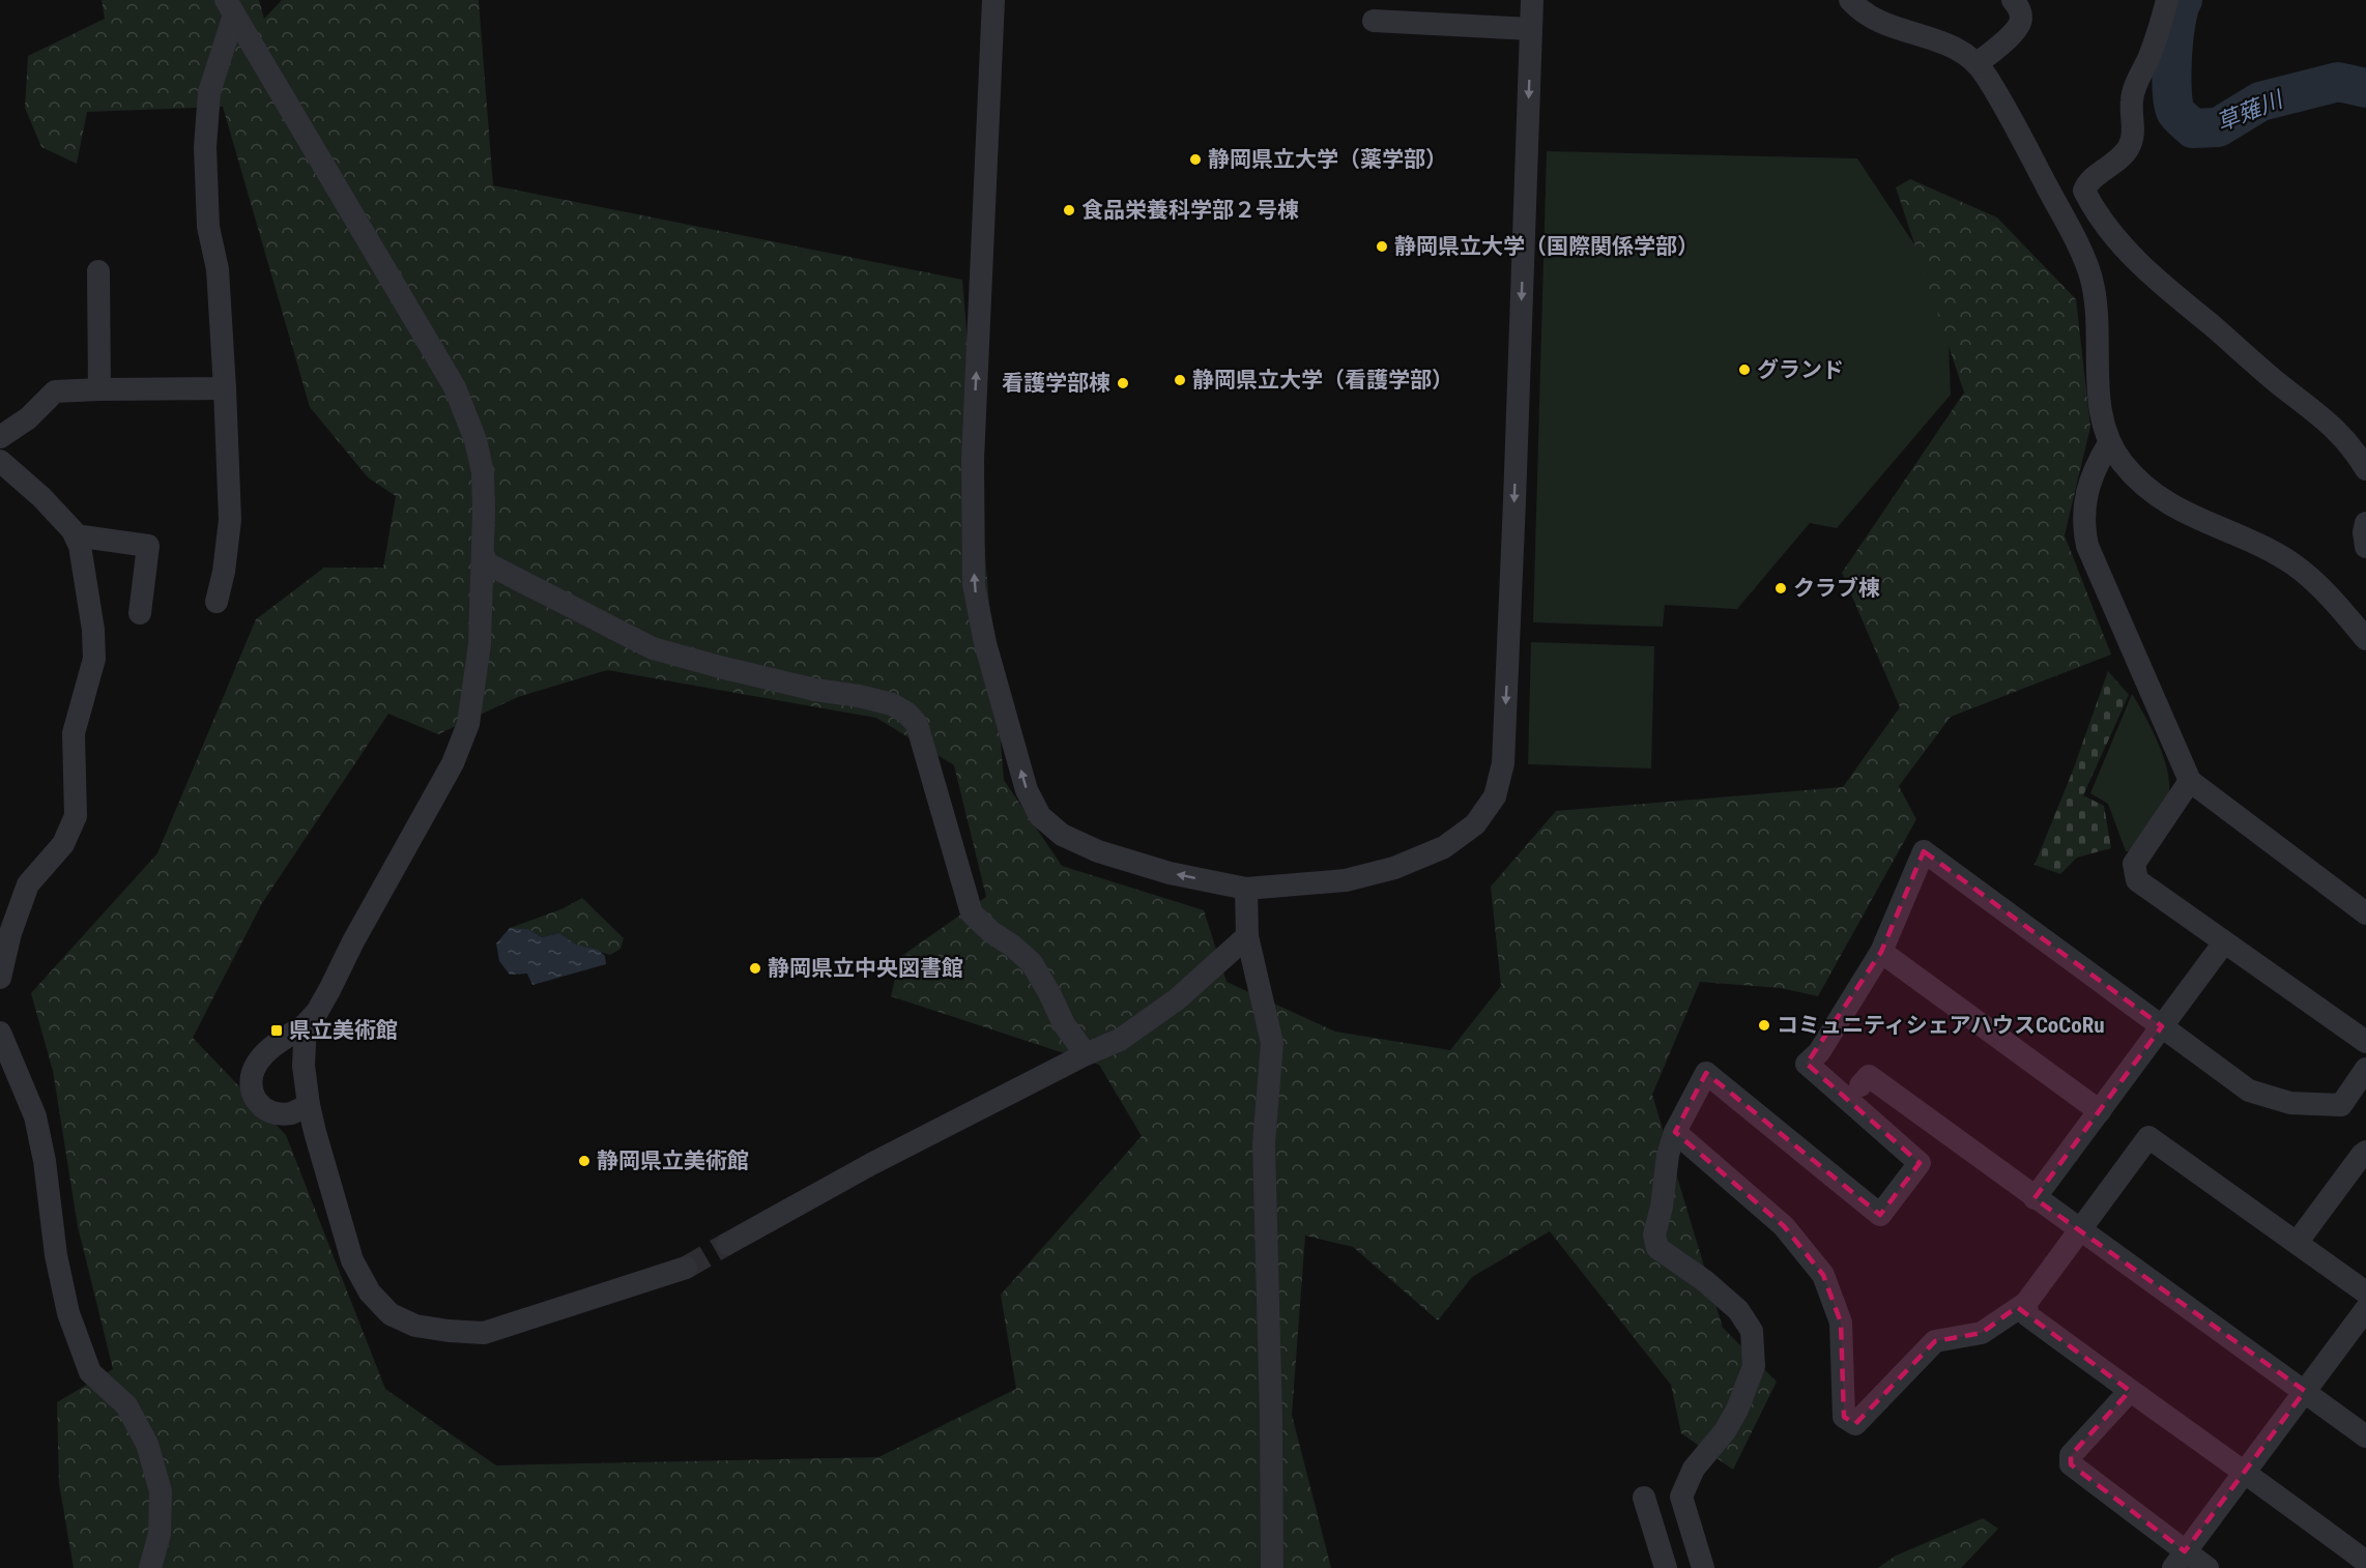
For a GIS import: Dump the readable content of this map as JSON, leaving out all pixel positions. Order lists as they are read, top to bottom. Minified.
{"water":["草薙川"],"places":{"other":["静岡県立大学（薬学部）","食品栄養科学部２号棟","静岡県立大学（国際関係学部）","グランド","静岡県立大学（看護学部）","看護学部棟","クラブ棟","静岡県立中央図書館","コミュニティシェアハウスCoCoRu","静岡県立美術館"],"transit":["県立美術館"]}}
